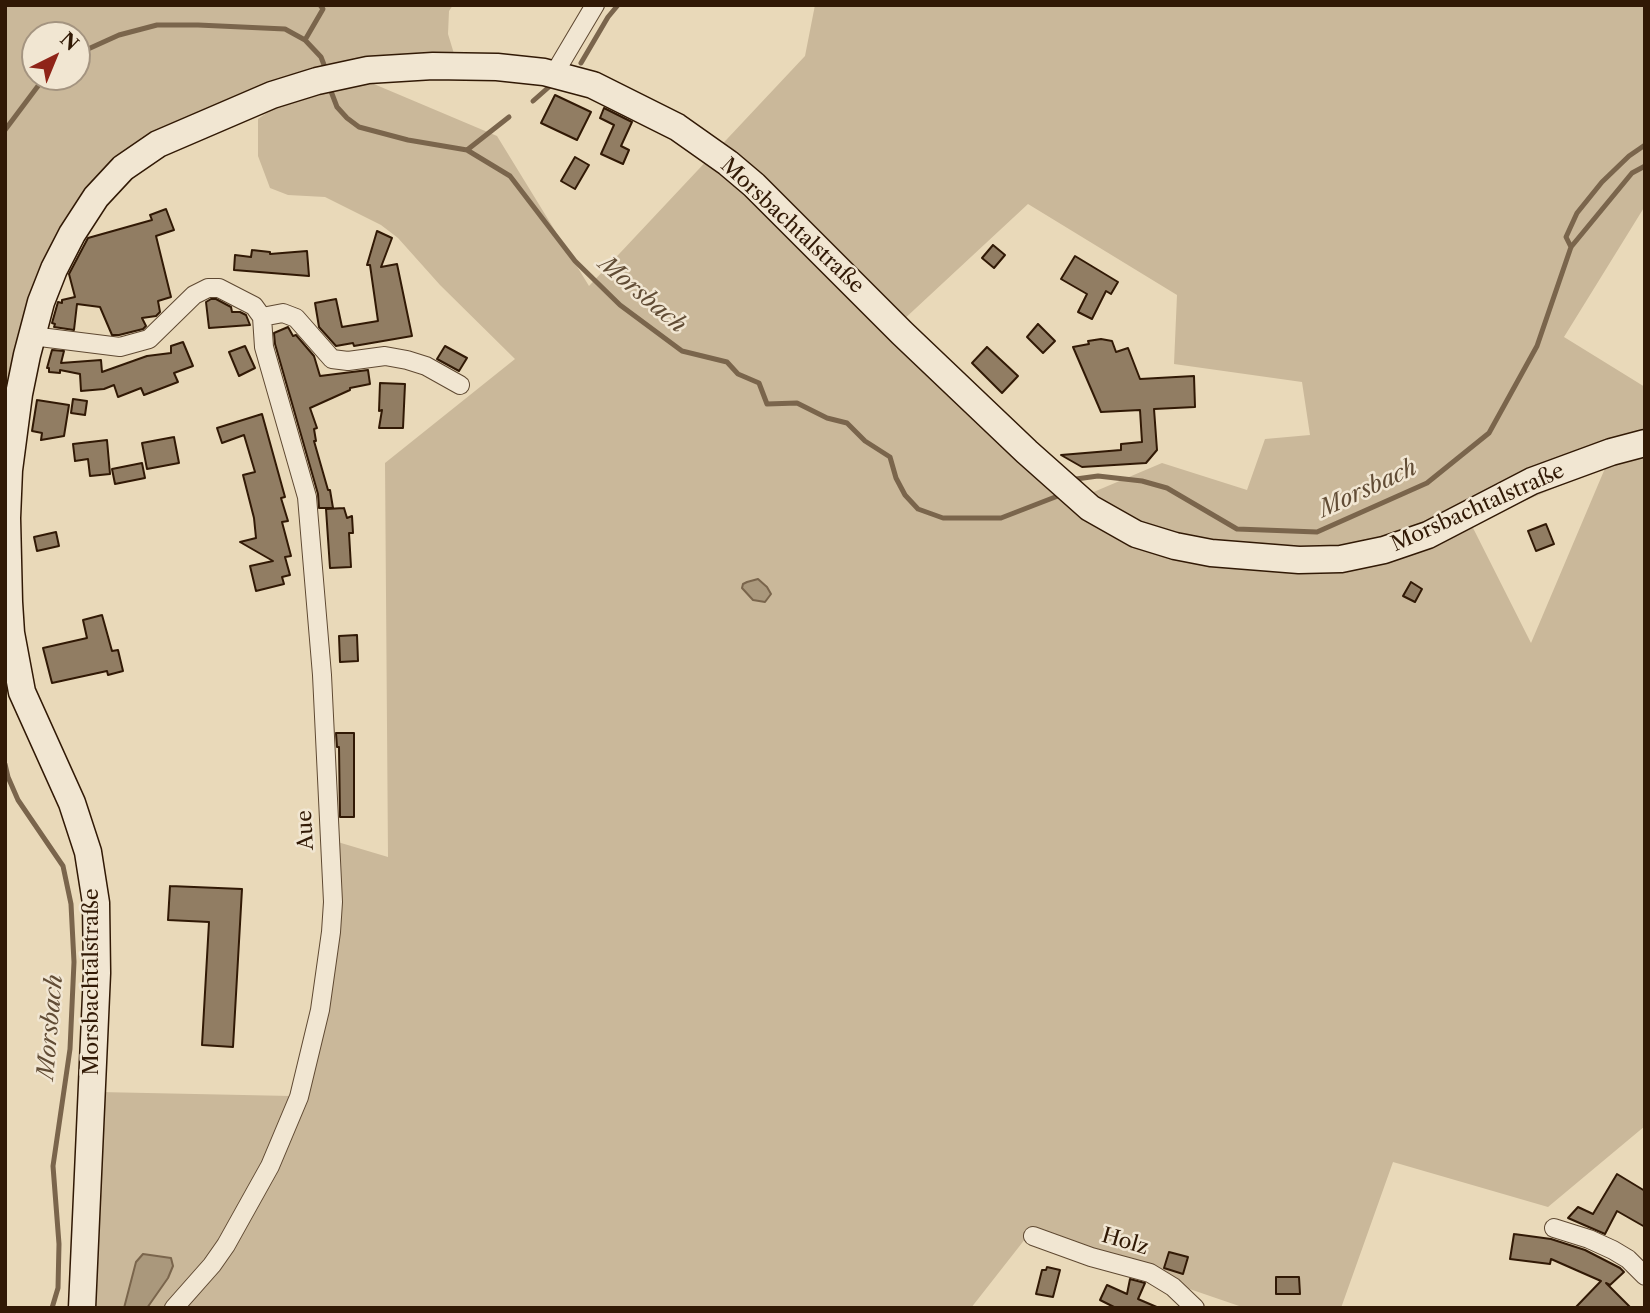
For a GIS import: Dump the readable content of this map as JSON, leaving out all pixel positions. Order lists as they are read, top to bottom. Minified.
{"streets":{"main road":["Morsbachtalstraße"],"street":["Aue","Holz"]},"water":["Morsbach"],"north":"top right"}
